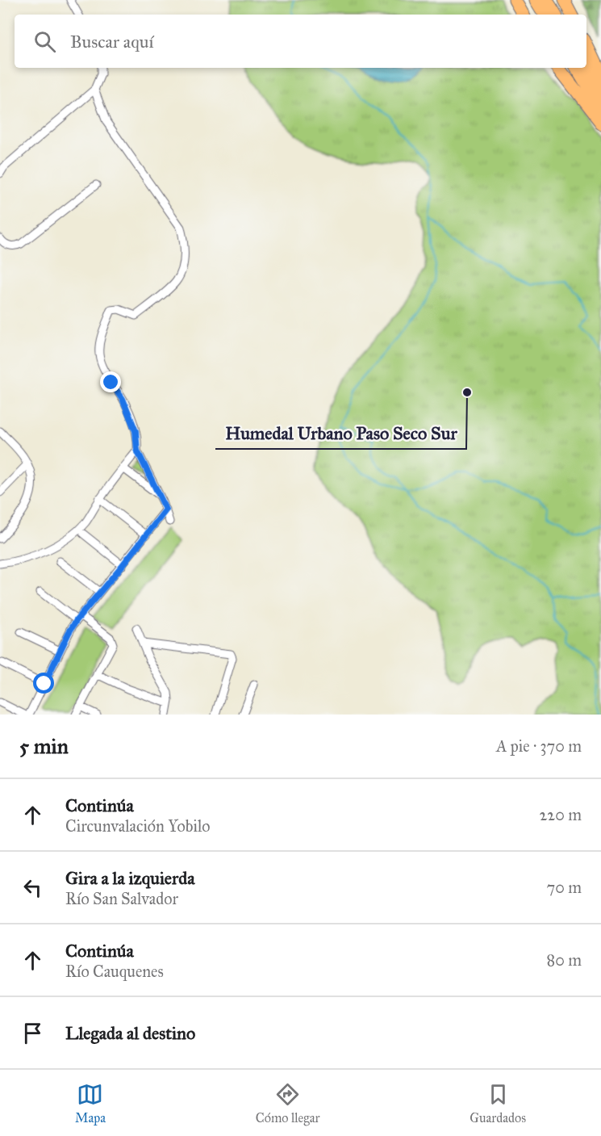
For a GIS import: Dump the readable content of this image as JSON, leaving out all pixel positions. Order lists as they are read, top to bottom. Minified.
{"places":["Humedal Urbano Paso Seco Sur"],"page":{"search":"Buscar aquí","heading":["5 min","A pie · 370 m"],"list":[["Continúa","Circunvalación Yobilo","220 m"],["Gira a la izquierda","Río San Salvador","70 m"],["Continúa","Río Cauquenes","80 m"],"Llegada al destino"],"nav":["Mapa","Cómo llegar","Guardados"]}}
